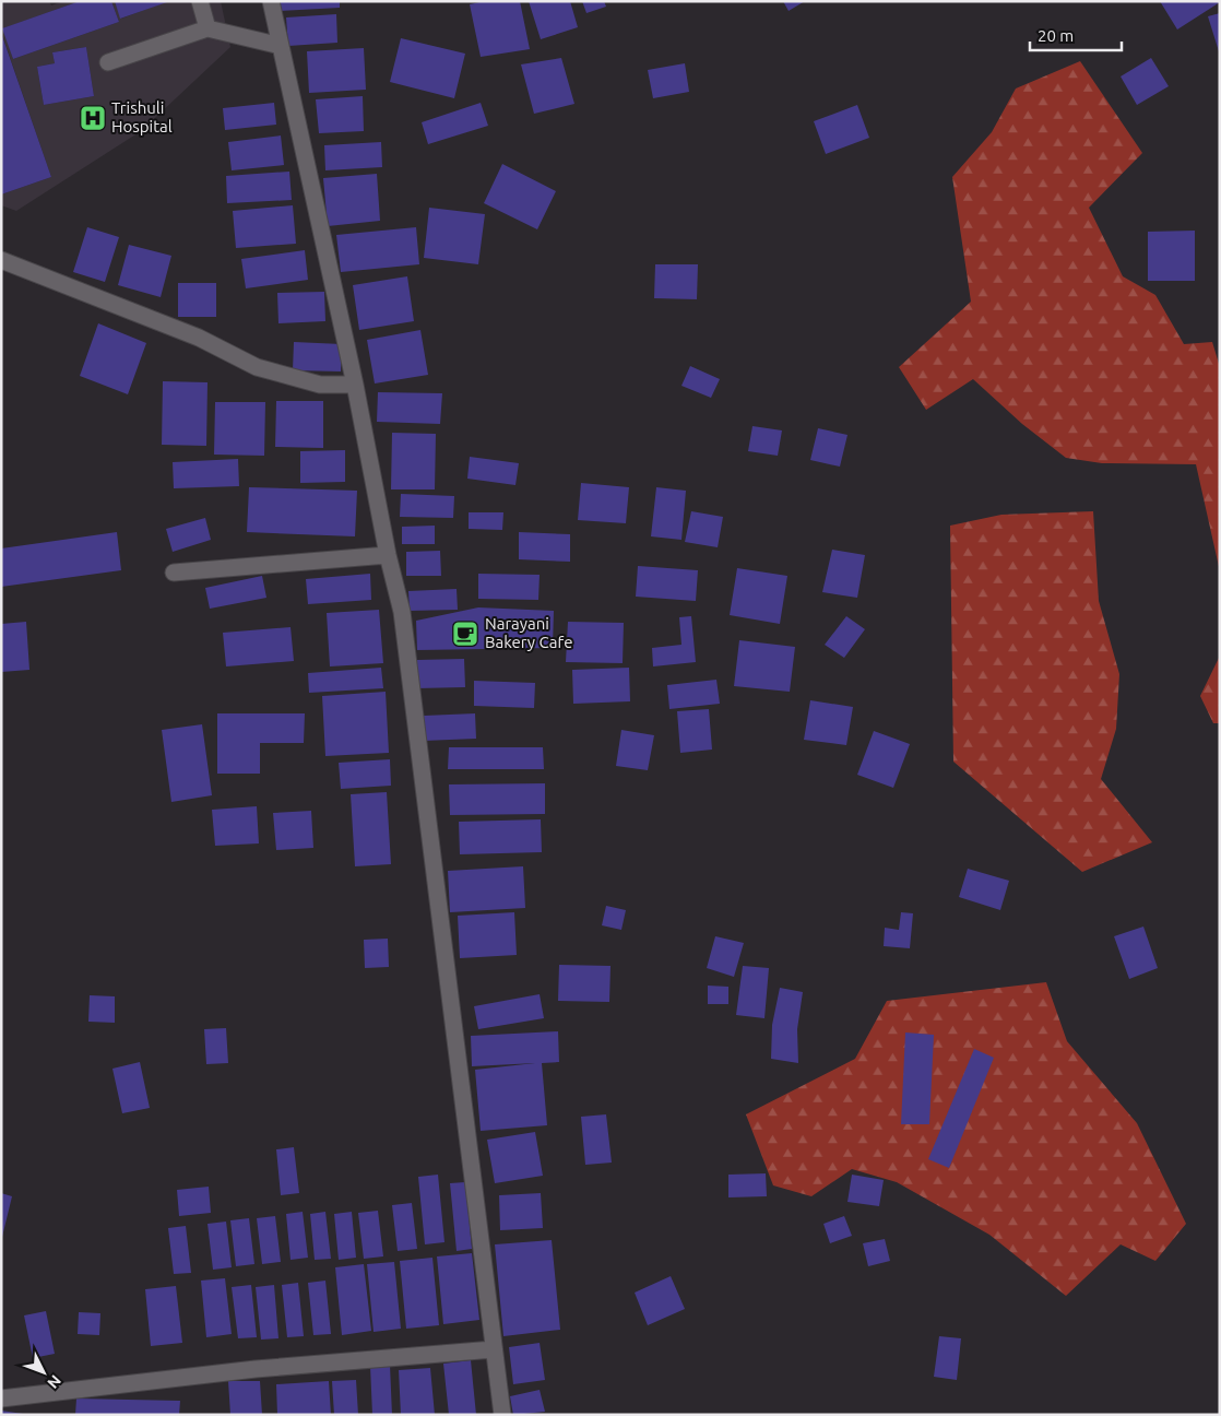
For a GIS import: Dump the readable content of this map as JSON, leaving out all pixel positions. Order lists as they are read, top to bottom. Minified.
{"places":{"hospital":["Trishuli Hospital"],"cafe":["Narayani Bakery Cafe"]},"scale_bar":"20 m","north":"bottom right"}
